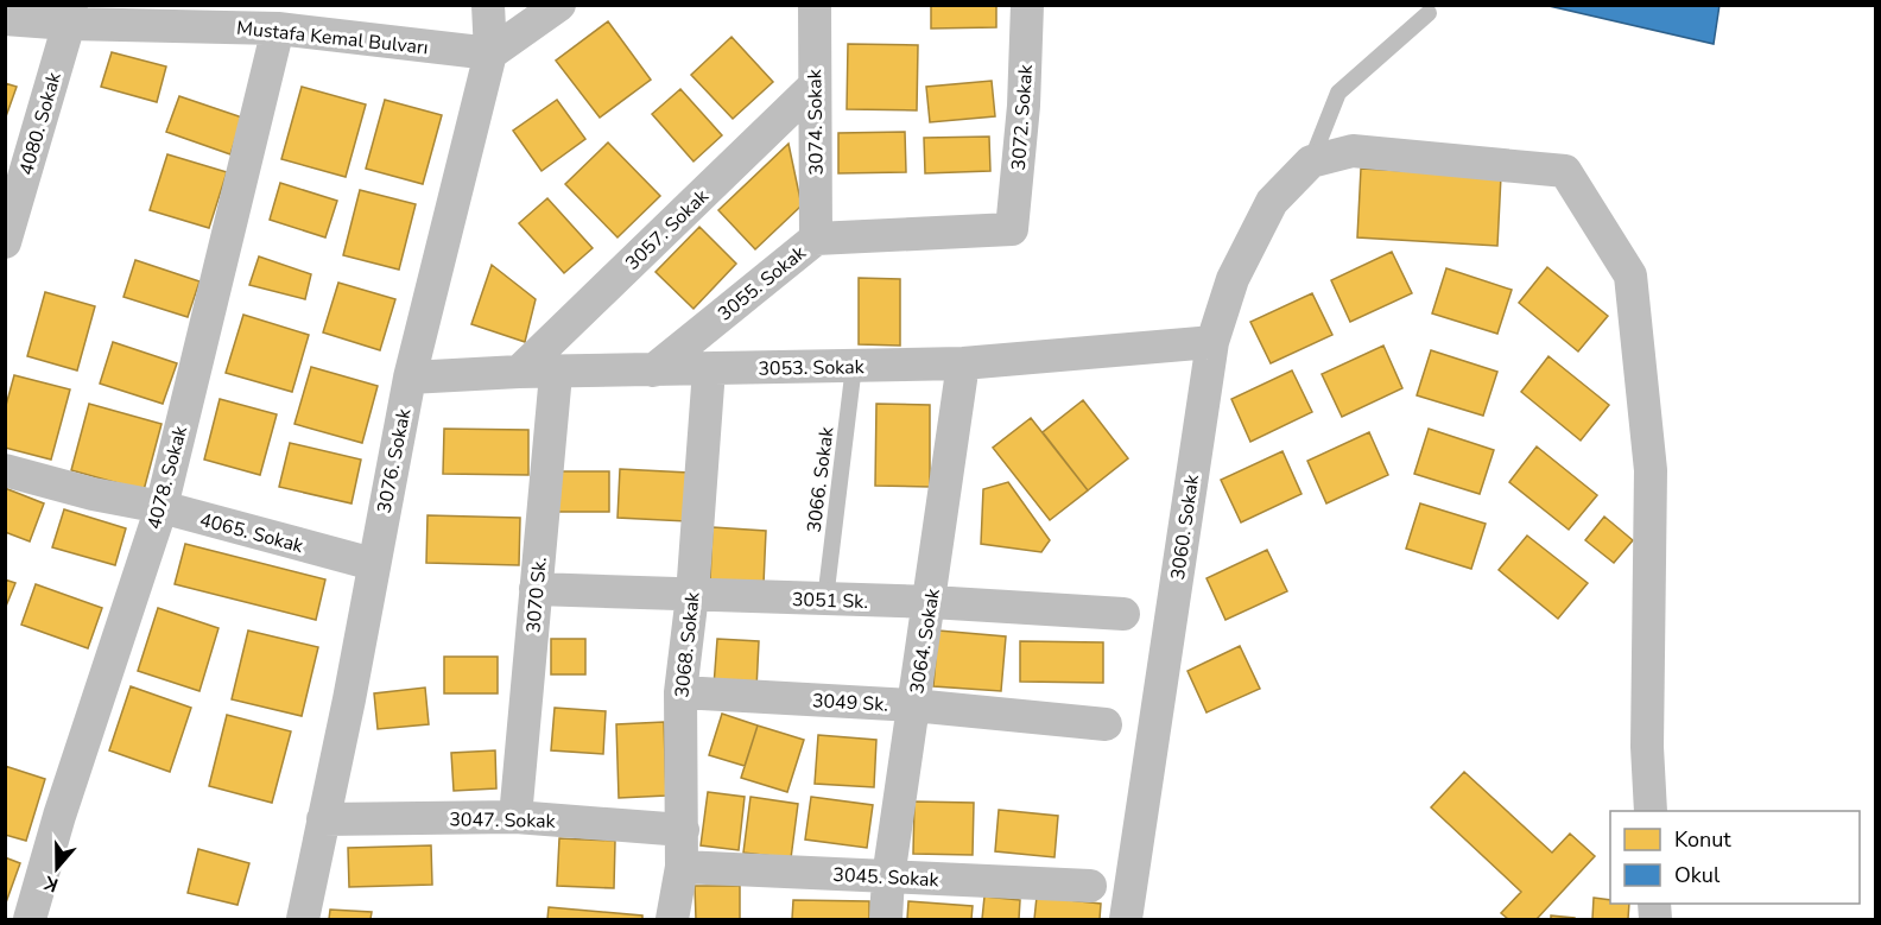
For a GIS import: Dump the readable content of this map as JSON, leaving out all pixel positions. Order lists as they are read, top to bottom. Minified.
{"streets":{"street":["Mustafa Kemal Bulvarı","3072. Sokak","3074. Sokak","4080. Sokak","3057. Sokak","3055. Sokak","3053. Sokak","3076. Sokak","4078. Sokak","3060. Sokak","4065. Sokak","3070 Sk.","3051 Sk.","3064. Sokak","3068. Sokak","3049 Sk.","3047. Sokak","3045. Sokak"],"lane":["3066. Sokak"]},"crossings":[["Mustafa Kemal Bulvarı","4080. Sokak"],["Mustafa Kemal Bulvarı","3076. Sokak"],["Mustafa Kemal Bulvarı","4078. Sokak"],["3072. Sokak","3055. Sokak"],["3074. Sokak","3057. Sokak"],["3074. Sokak","3055. Sokak"],["3057. Sokak","3053. Sokak"],["3055. Sokak","3053. Sokak"],["3053. Sokak","3076. Sokak"],["3053. Sokak","3066. Sokak"],["3053. Sokak","3060. Sokak"],["3053. Sokak","3070 Sk."],["3053. Sokak","3064. Sokak"],["3053. Sokak","3068. Sokak"],["3076. Sokak","4065. Sokak"],["3076. Sokak","3047. Sokak"],["4078. Sokak","4065. Sokak"],["3066. Sokak","3051 Sk."],["3070 Sk.","3051 Sk."],["3070 Sk.","3047. Sokak"],["3051 Sk.","3064. Sokak"],["3051 Sk.","3068. Sokak"],["3064. Sokak","3049 Sk."],["3064. Sokak","3045. Sokak"],["3068. Sokak","3049 Sk."],["3068. Sokak","3047. Sokak"],["3068. Sokak","3045. Sokak"]],"legend":["Konut","Okul"],"north":"bottom"}
